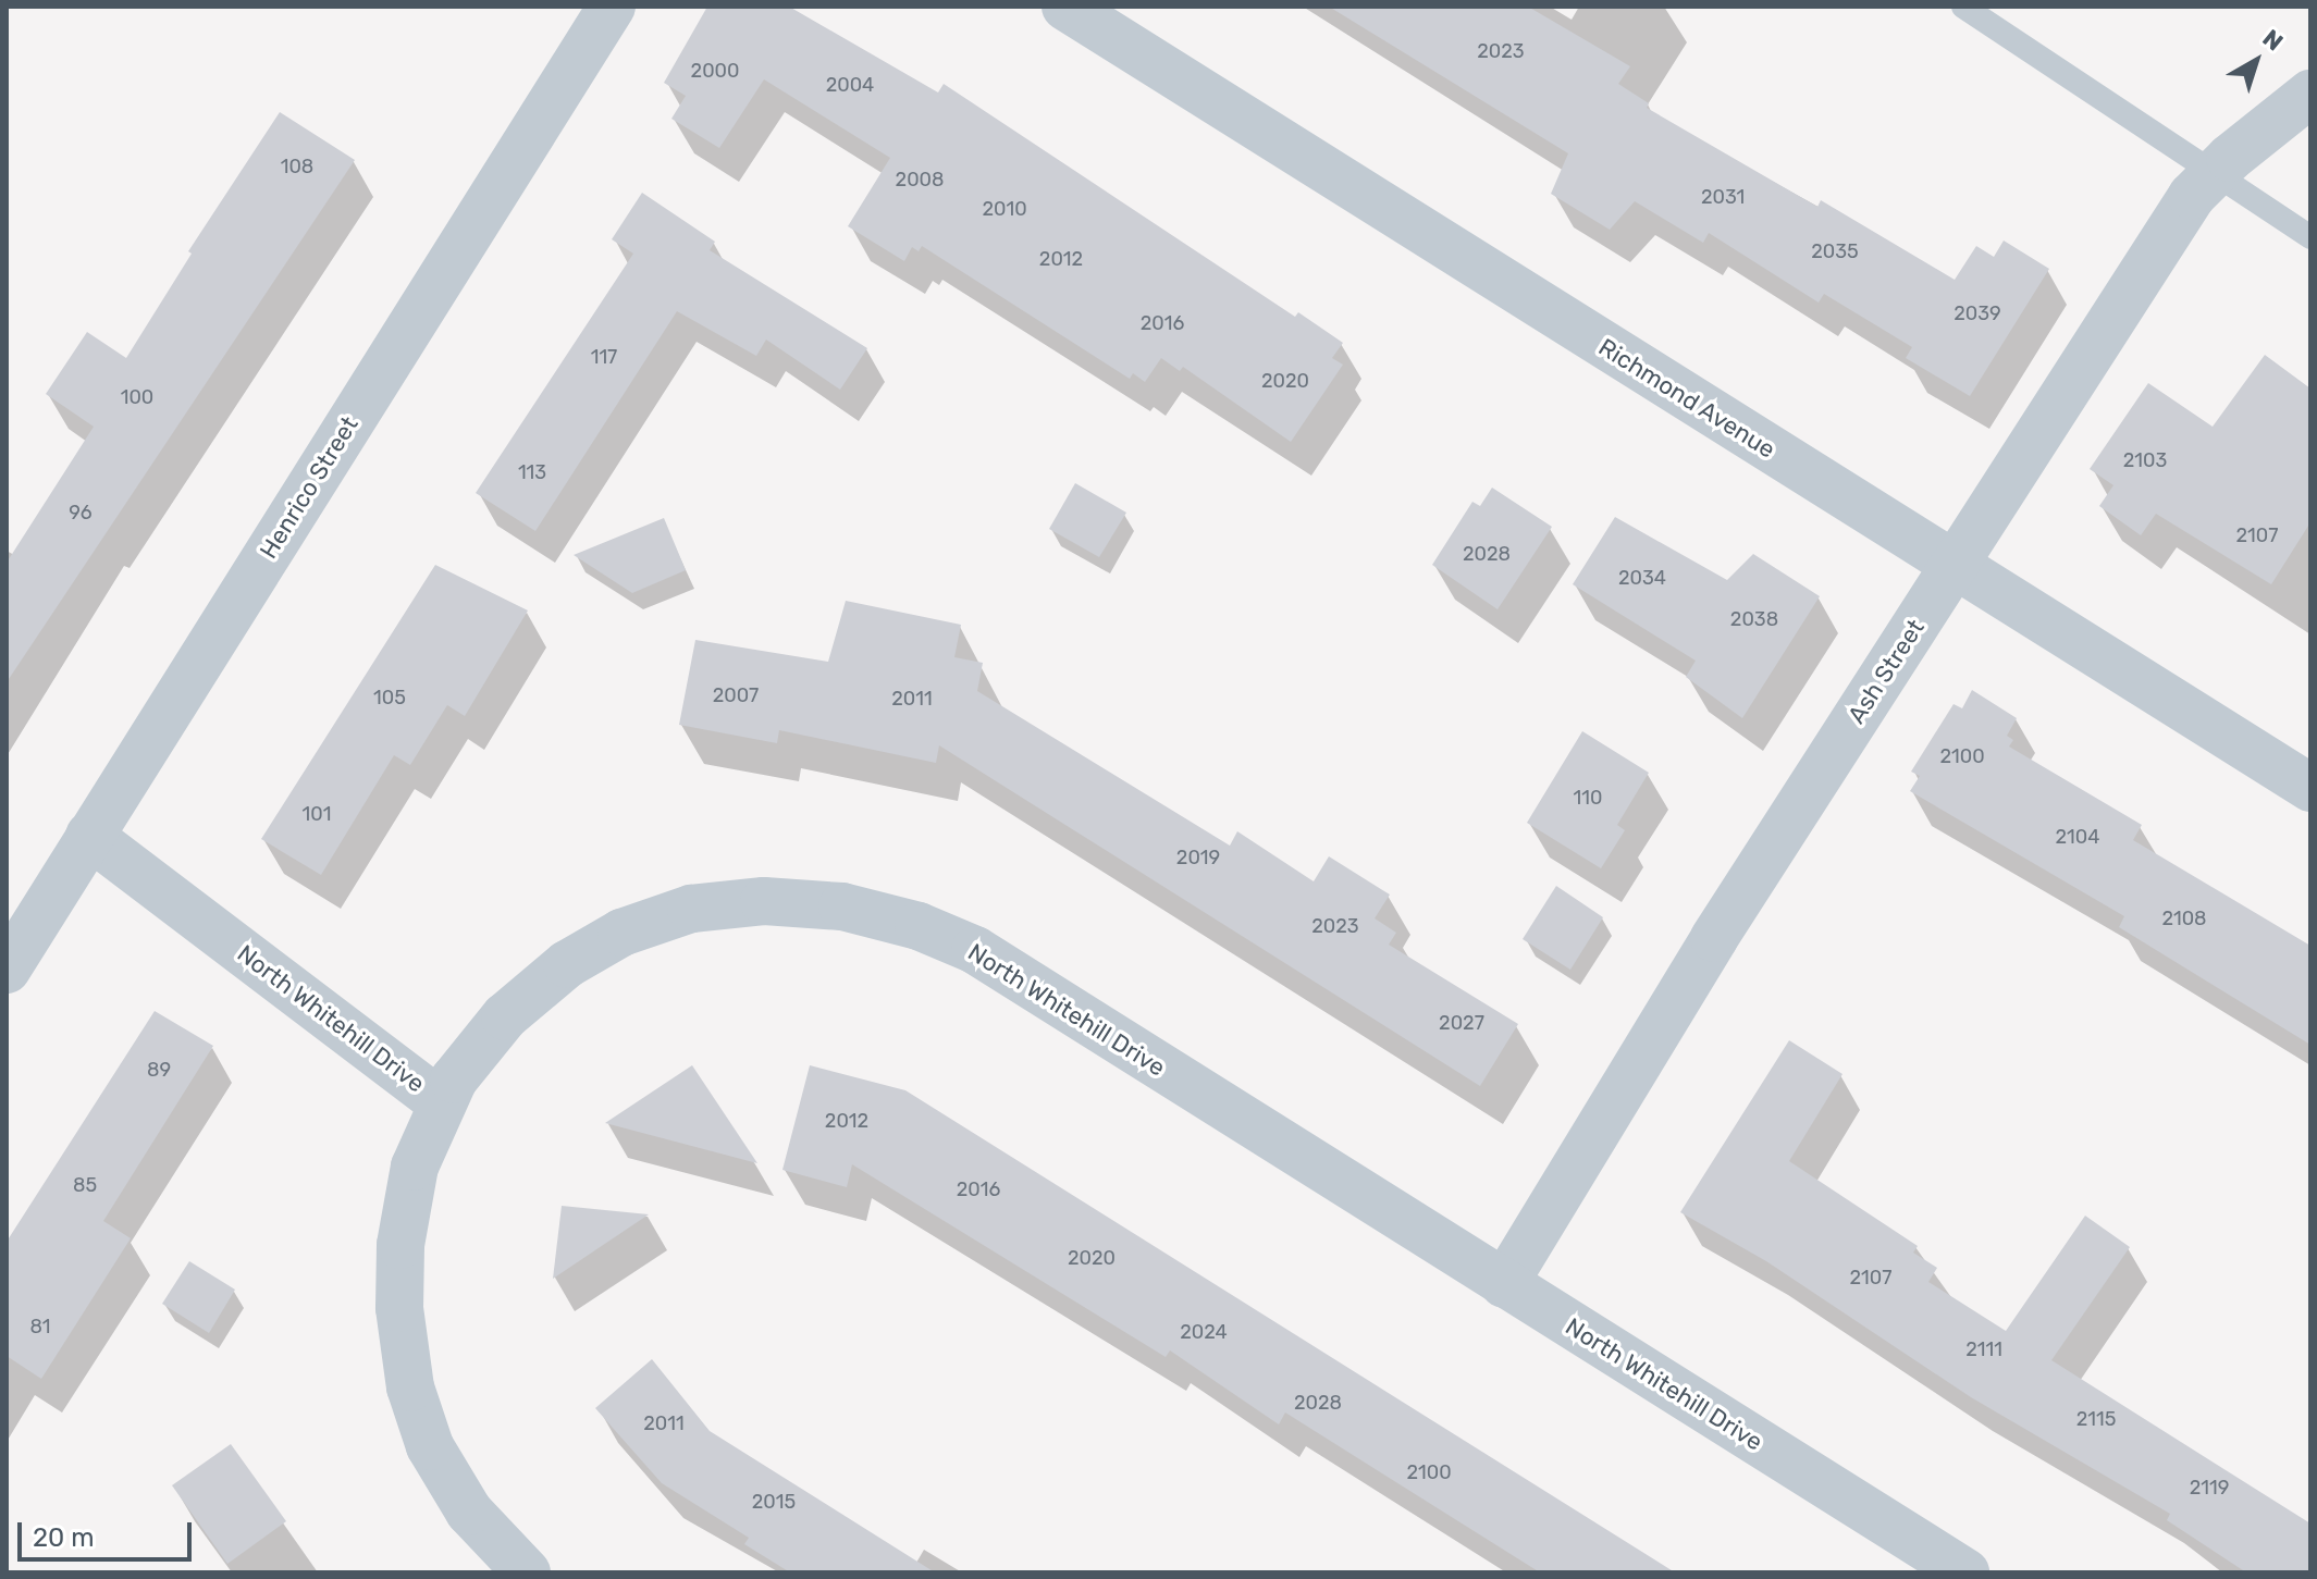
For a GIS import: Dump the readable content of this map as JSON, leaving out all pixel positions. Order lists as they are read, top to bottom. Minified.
{"streets":{"street":["Richmond Avenue","Henrico Street","Ash Street","North Whitehill Drive"]},"crossings":[["Richmond Avenue","Ash Street"],["Henrico Street","North Whitehill Drive"],["Ash Street","North Whitehill Drive"]],"house_numbers":["2023","2000","2004","108","2008","2031","2010","2035","2012","2039","2016","117","2020","100","2103","113","96","2107","2028","2034","2038","2007","105","2011","2100","110","101","2104","2019","2108","2023","2027","89","2012","85","2016","2020","2107","81","2024","2111","2028","2115","2011","2100","2119","2015"],"scale_bar":"20 m","north":"top right"}
